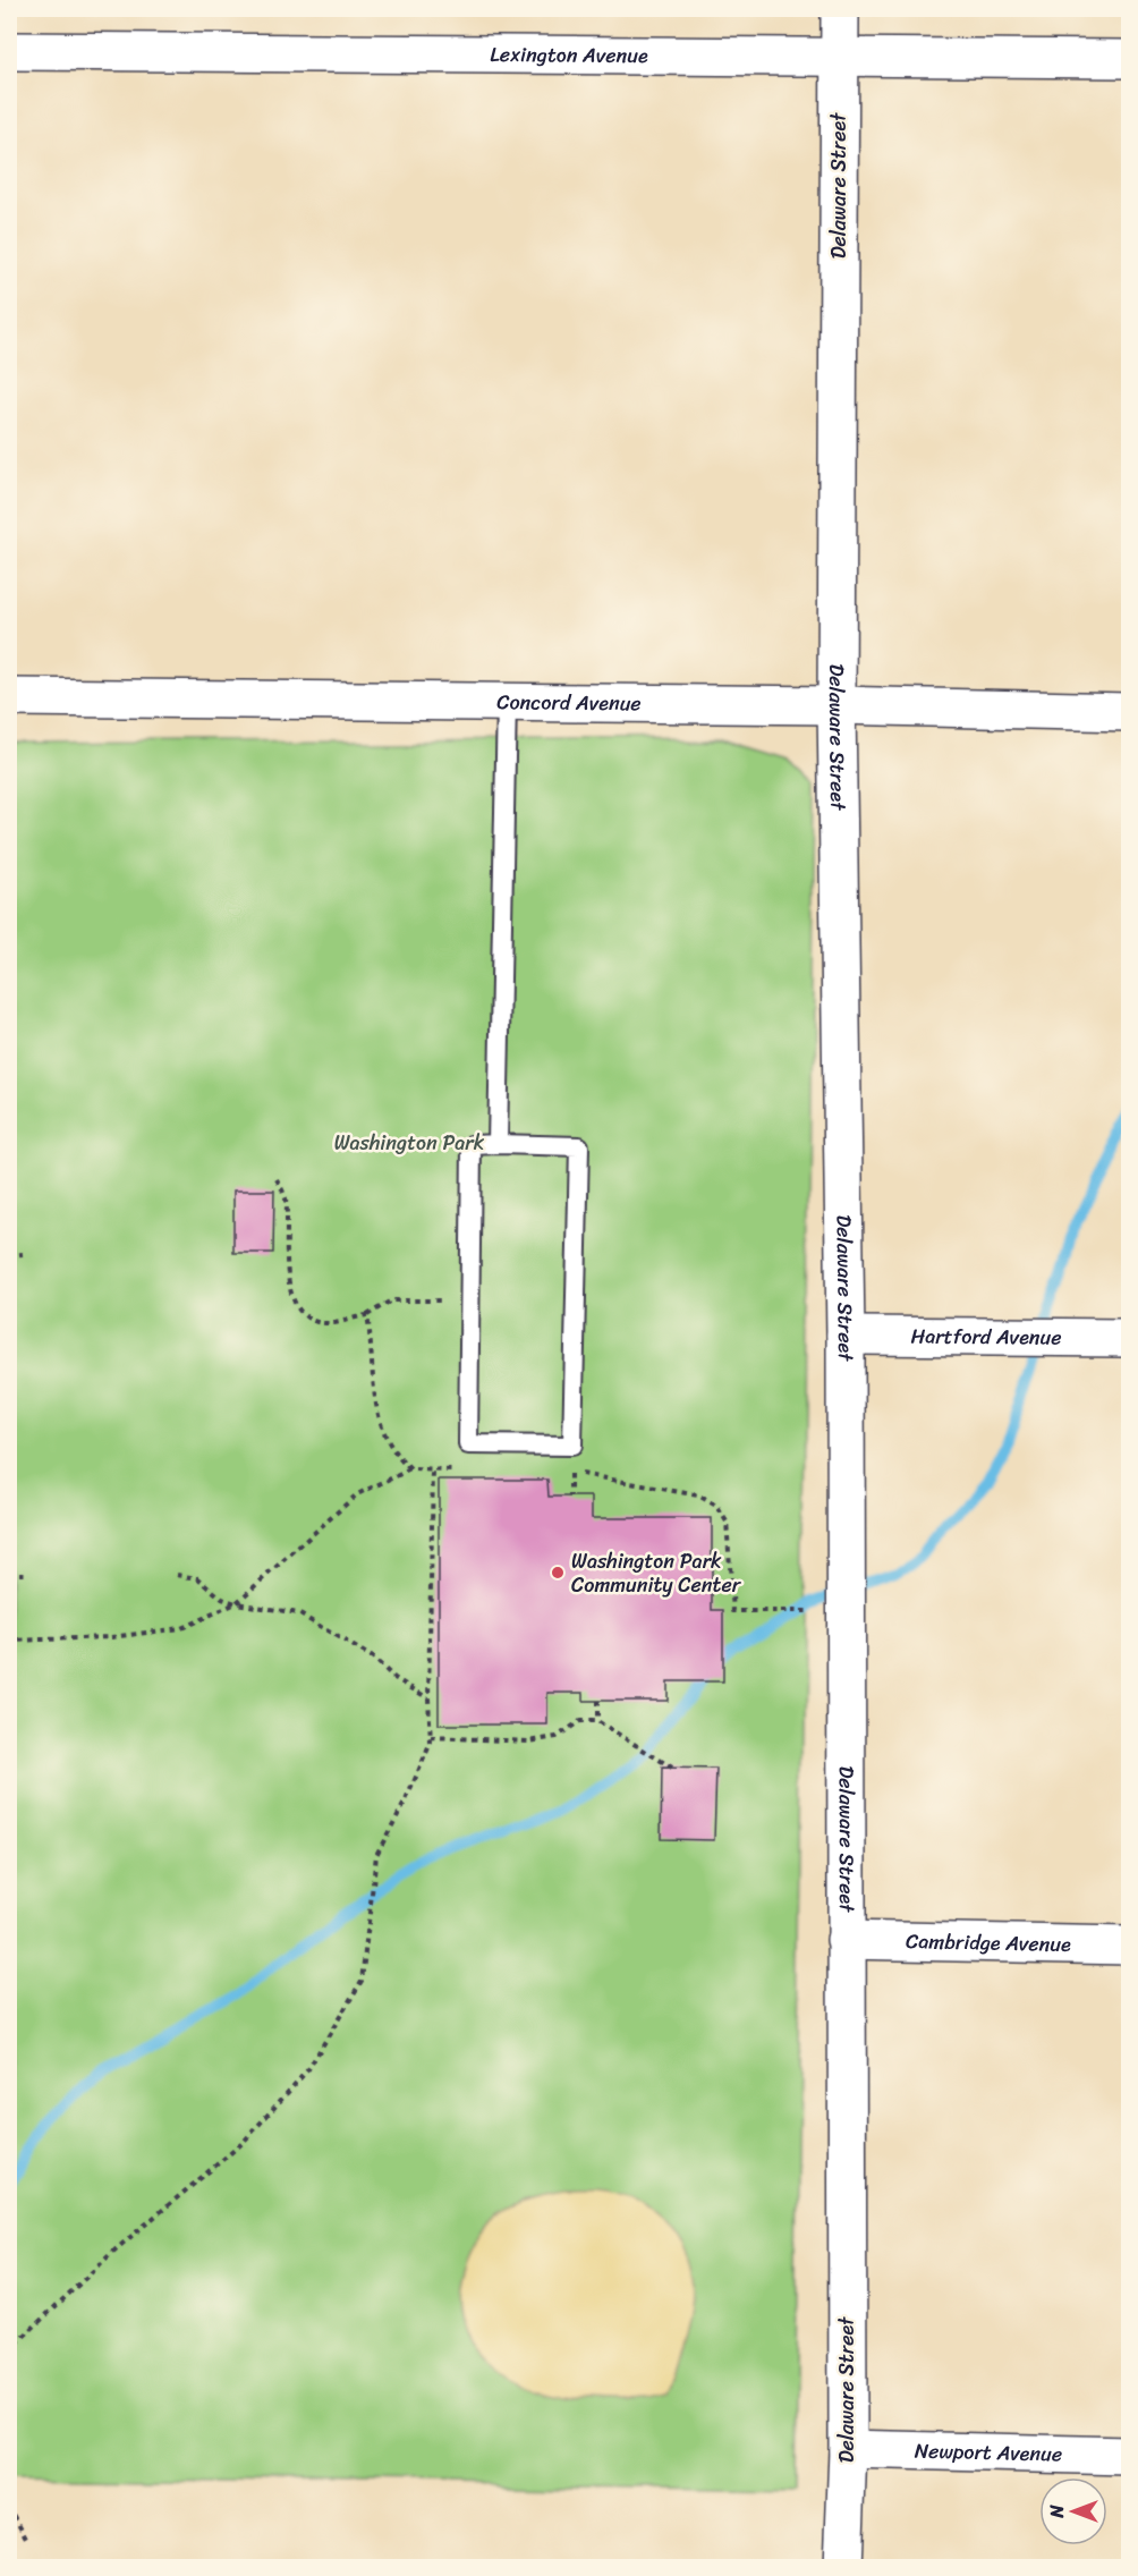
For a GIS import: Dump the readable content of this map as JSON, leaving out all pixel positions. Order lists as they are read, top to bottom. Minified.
{"streets":{"street":["Lexington Avenue","Delaware Street","Concord Avenue","Hartford Avenue","Cambridge Avenue","Newport Avenue"]},"crossings":[["Lexington Avenue","Delaware Street"],["Delaware Street","Concord Avenue"],["Delaware Street","Hartford Avenue"],["Delaware Street","Cambridge Avenue"],["Delaware Street","Newport Avenue"]],"parks":["Washington Park"],"places":["Washington Park Community Center"],"north":"left"}
